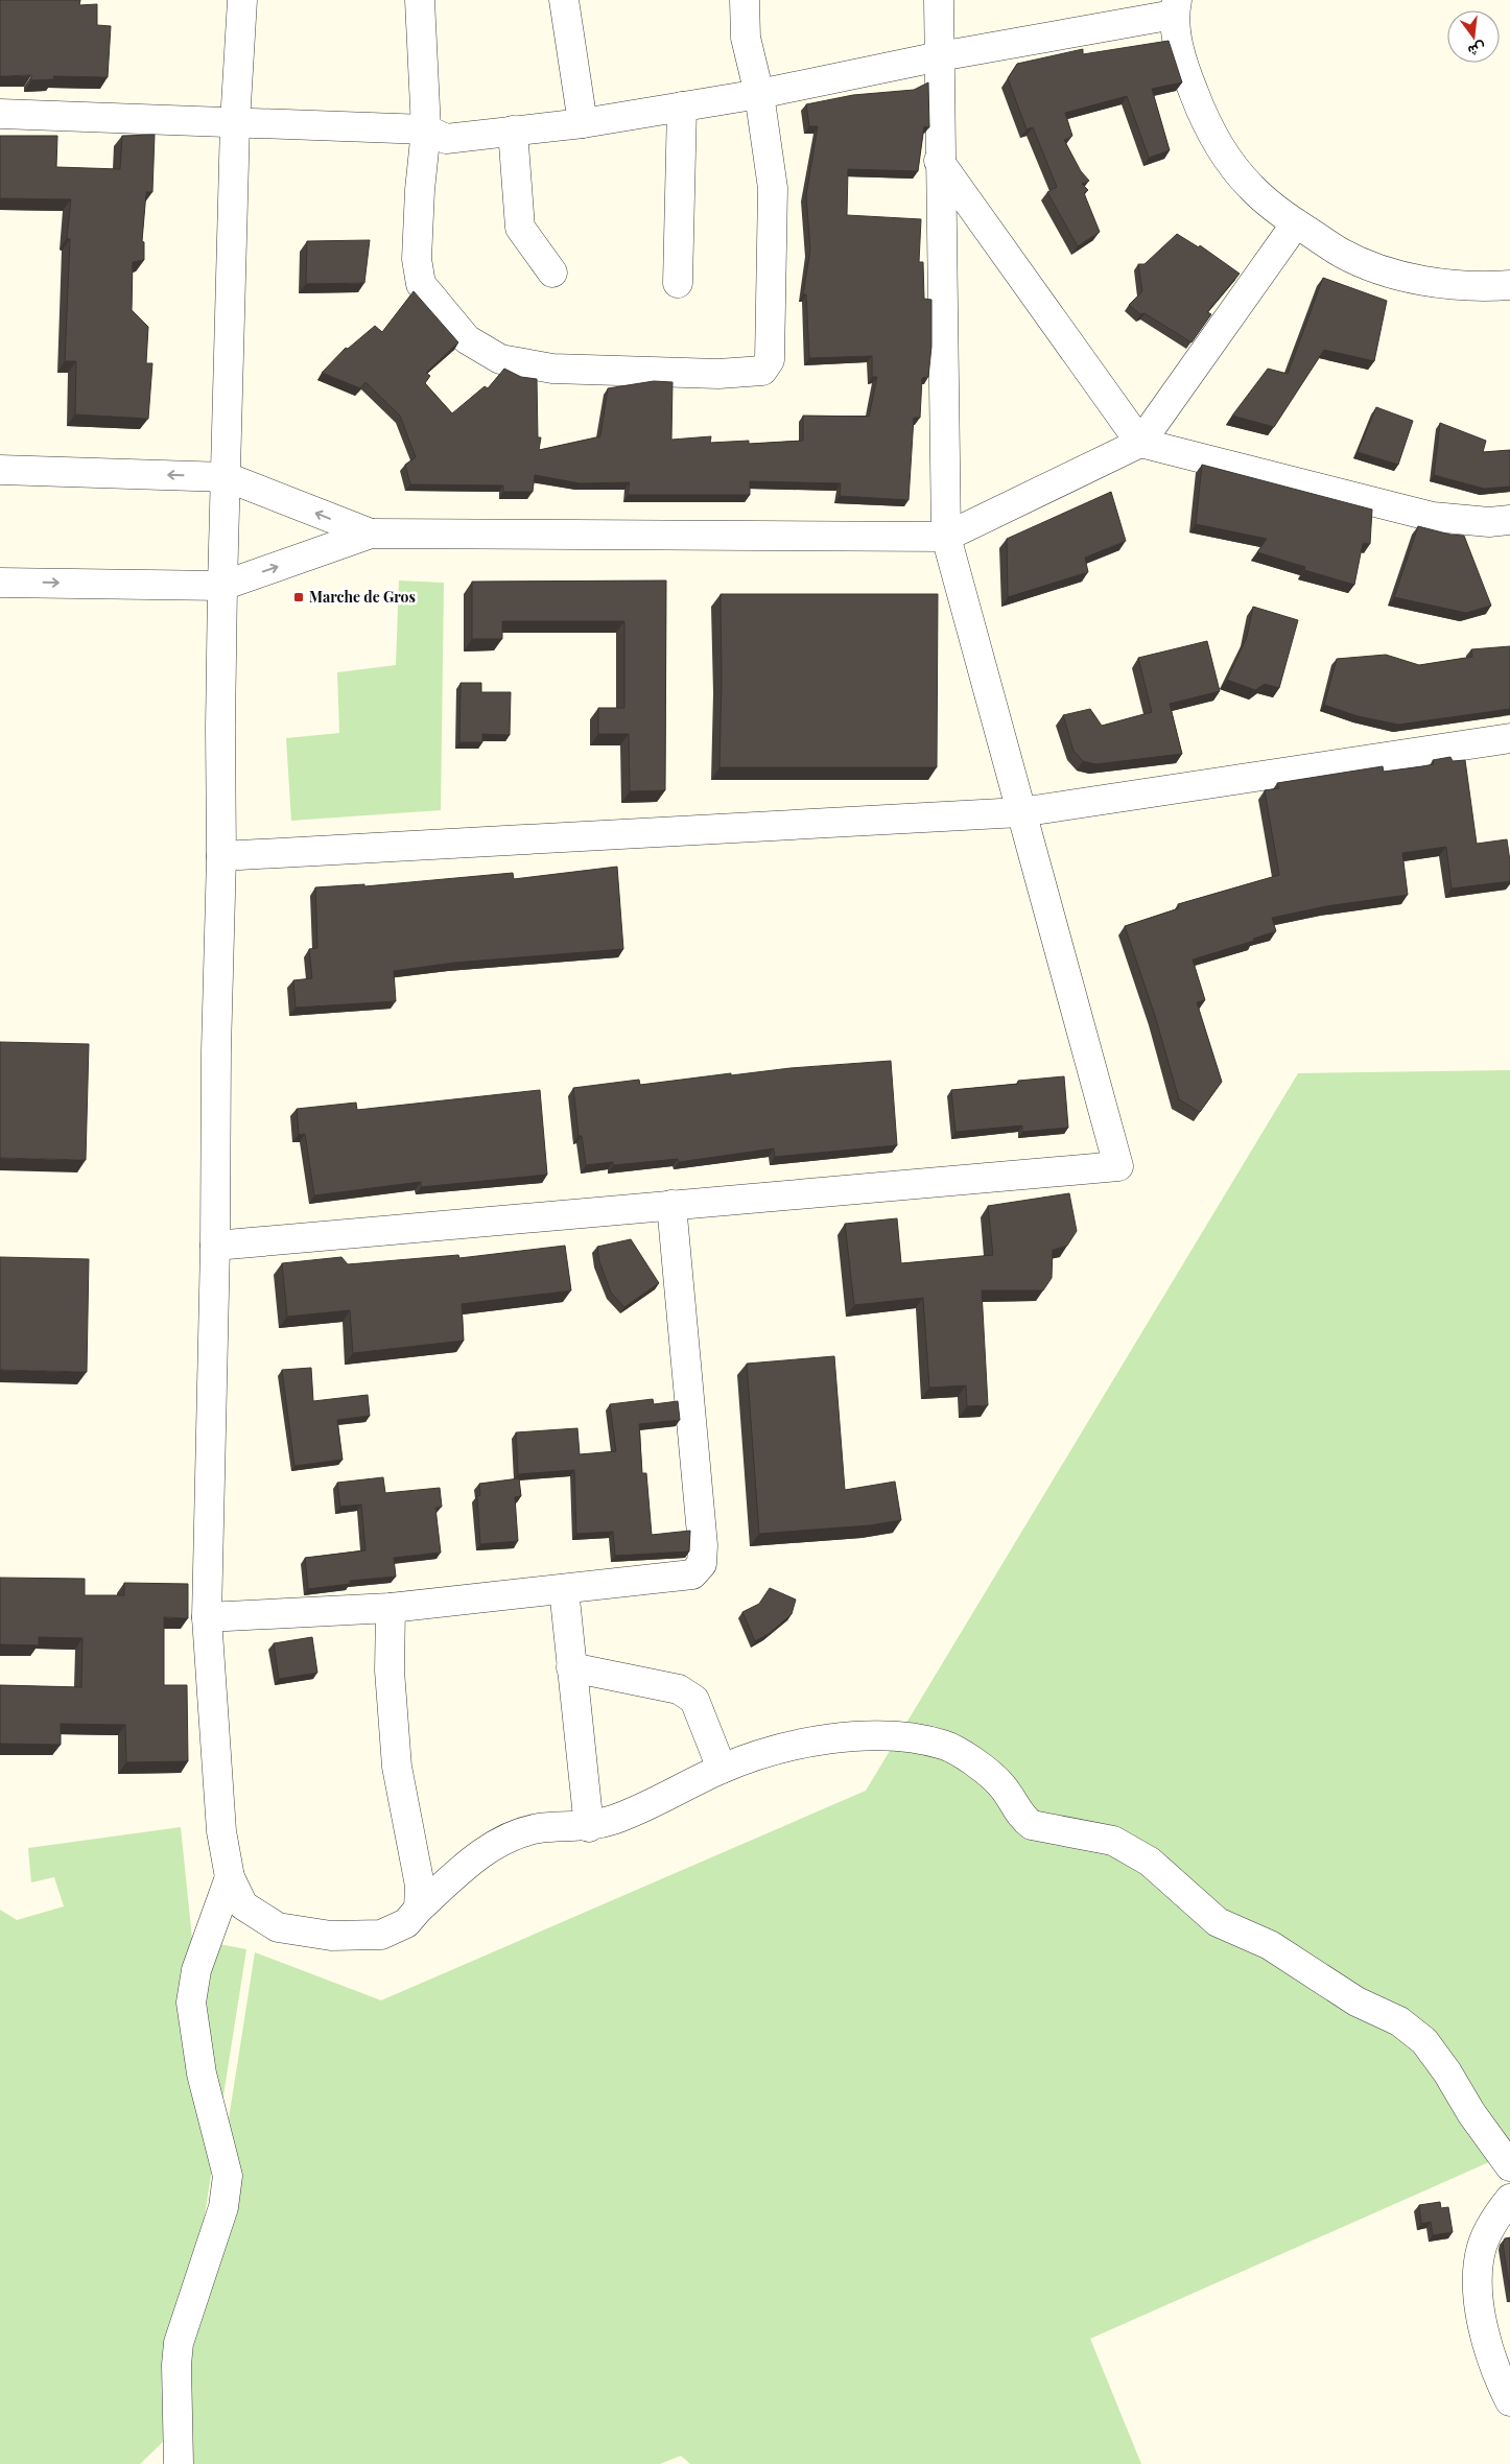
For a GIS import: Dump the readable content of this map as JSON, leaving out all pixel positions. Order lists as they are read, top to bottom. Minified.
{"places":{"transit":["Marche de Gros"]},"north":"bottom"}
